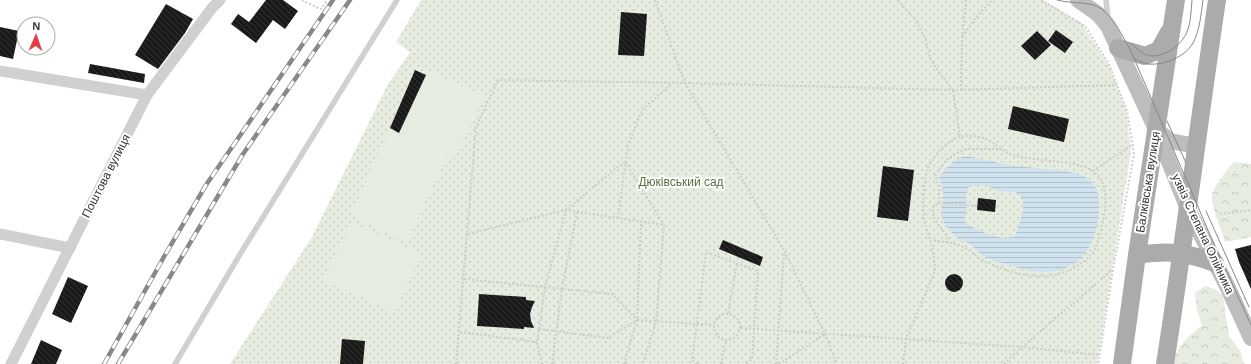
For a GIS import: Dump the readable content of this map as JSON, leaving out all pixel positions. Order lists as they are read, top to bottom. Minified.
{"streets":{"main road":["Балківська вулиця"],"street":["Поштова вулиця","узвіз Степана Олійника"]},"crossings":[["Балківська вулиця","узвіз Степана Олійника"]],"parks":["Дюківський сад"],"north":"top"}
